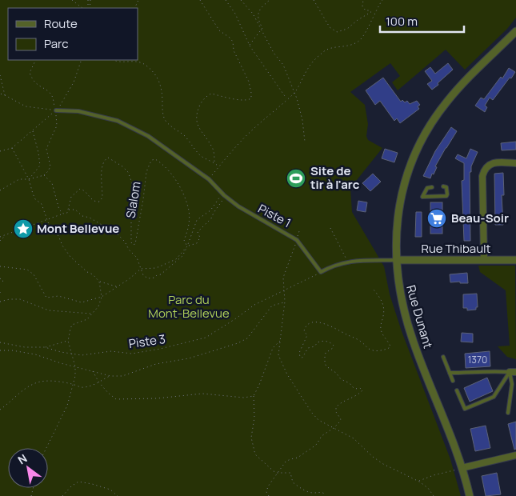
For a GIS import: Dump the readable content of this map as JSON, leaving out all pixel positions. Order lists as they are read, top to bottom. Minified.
{"streets":{"street":["Rue Thibault","Rue Dunant"],"lane":["Piste 1"],"path":["Slalom","Piste 3"]},"crossings":[["Piste 1","Piste 3"],["Rue Thibault","Rue Dunant"]],"parks":["Parc du Mont-Bellevue"],"places":{"sports":["Site de tir à l'arc"],"supermarket":["Beau-Soir"],"place":["Mont Bellevue"]},"house_numbers":["1370"],"legend":["Route","Parc"],"scale_bar":"100 m","north":"top left"}
